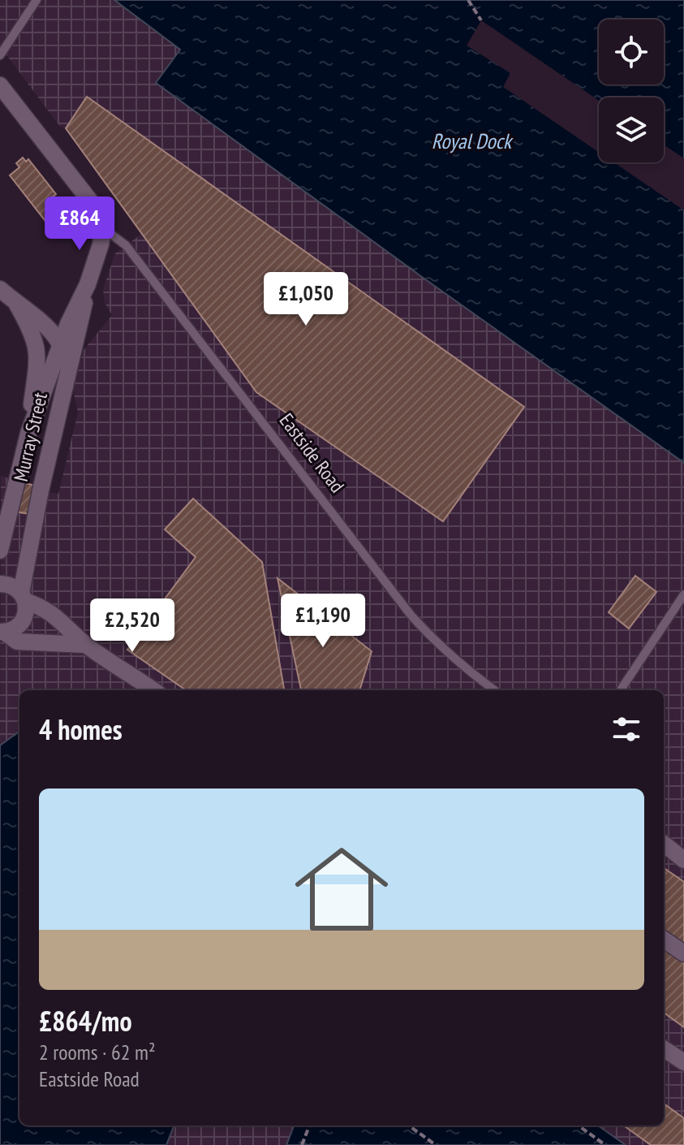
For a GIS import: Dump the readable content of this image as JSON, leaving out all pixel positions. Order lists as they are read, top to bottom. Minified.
{"streets":{"street":["Murray Street","Eastside Road"]},"water":["Royal Dock"],"page":{"price":["£864","£1,050","£1,190","£2,520"],"heading":"4 homes","list":[{"name":"£864/mo","note":"2 rooms · 62 m² · Eastside Road"}]}}
